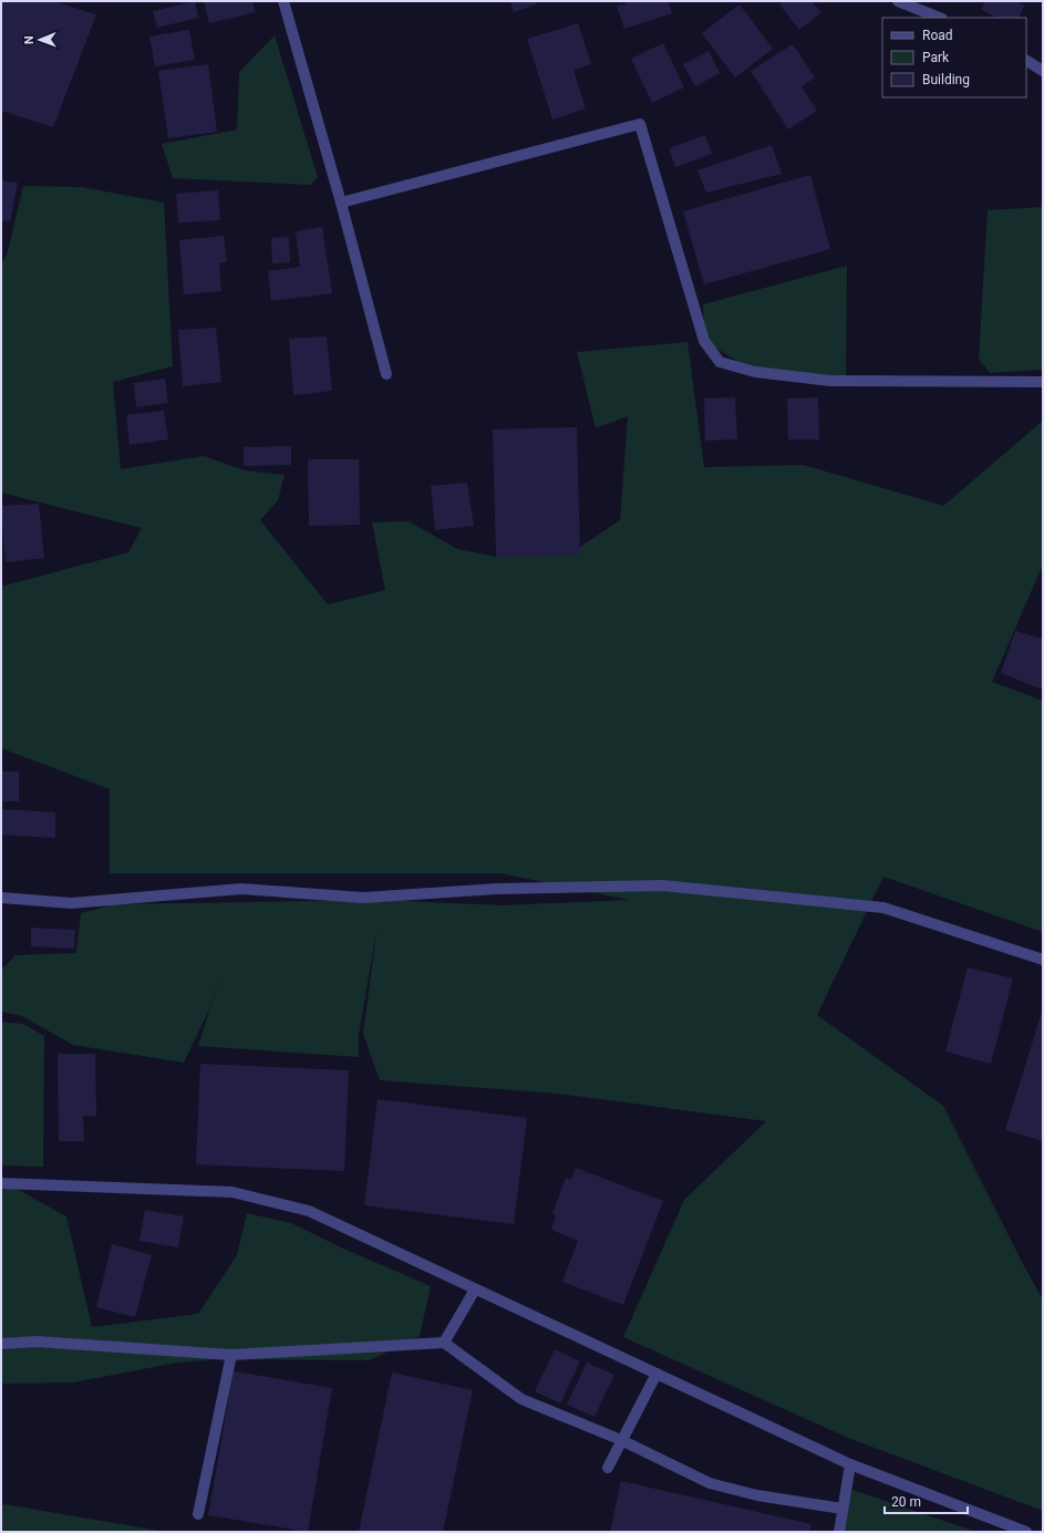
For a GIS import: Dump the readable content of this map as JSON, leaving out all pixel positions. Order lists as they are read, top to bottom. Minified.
{"legend":["Road","Park","Building"],"scale_bar":"20 m","north":"left"}
